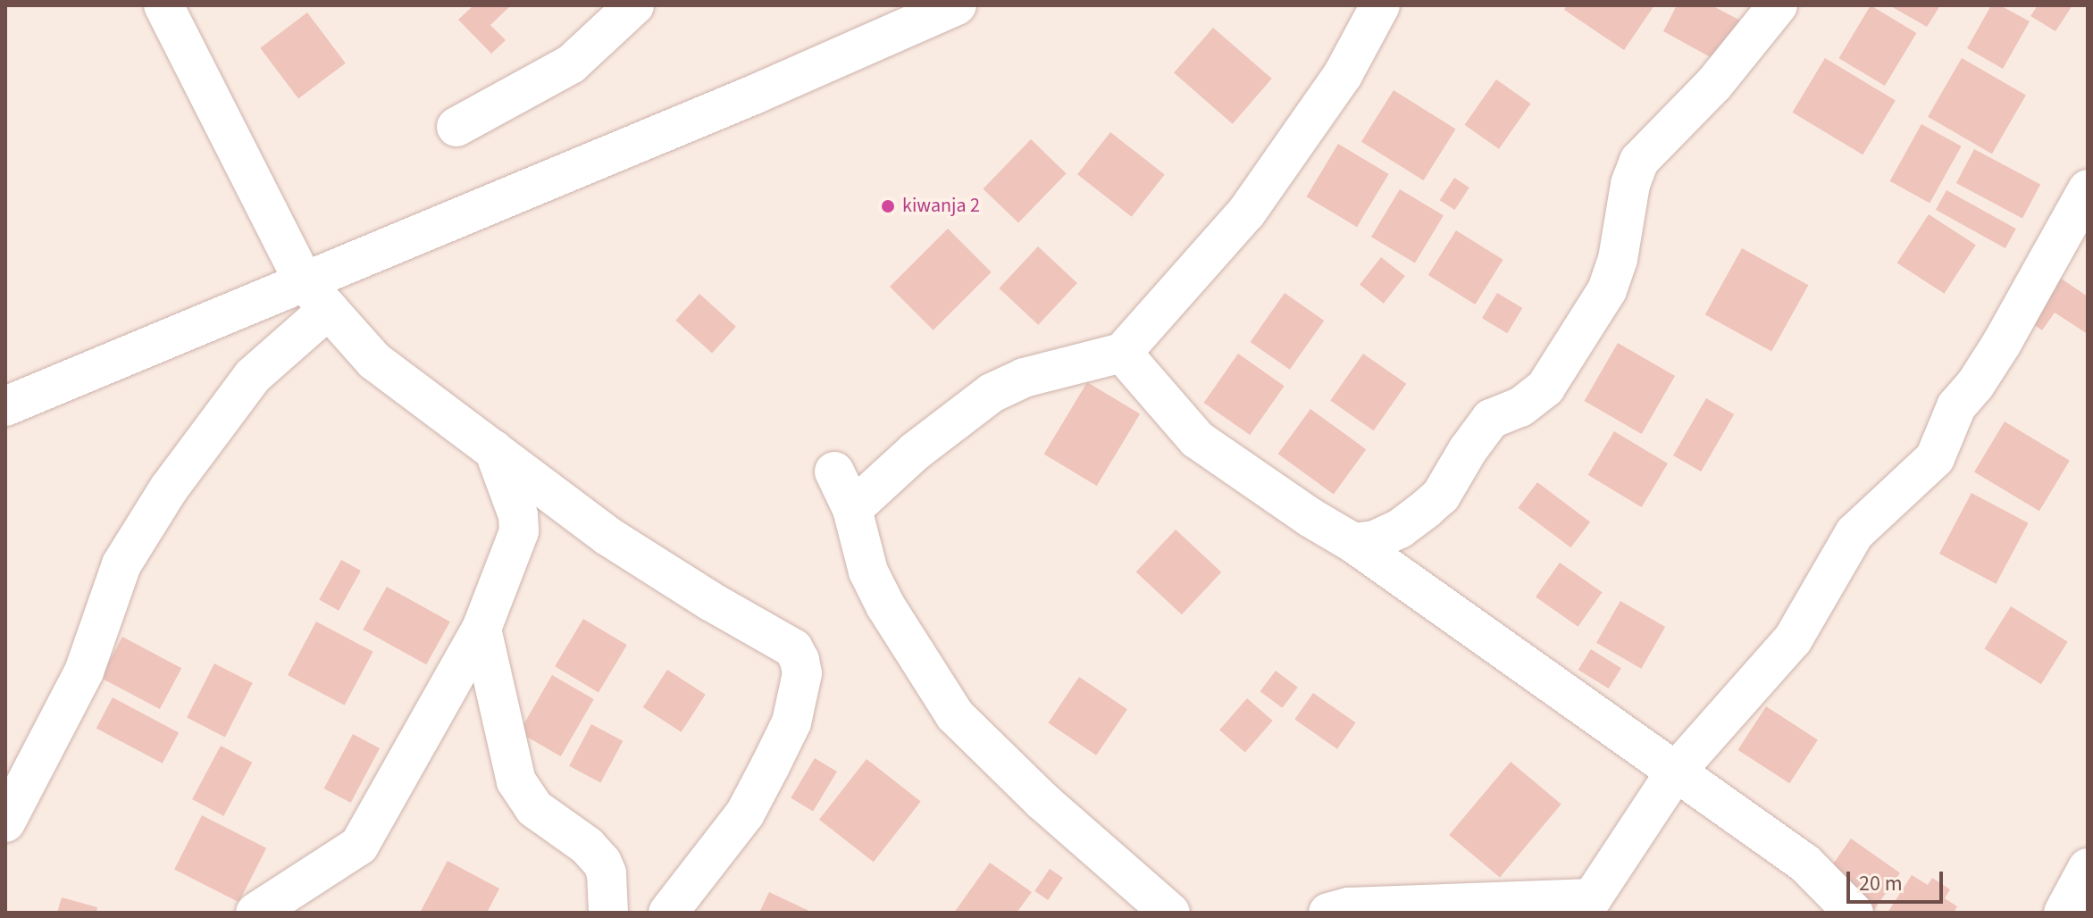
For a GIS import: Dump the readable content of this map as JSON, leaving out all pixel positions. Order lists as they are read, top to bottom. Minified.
{"places":["kiwanja 2"],"scale_bar":"20 m"}
